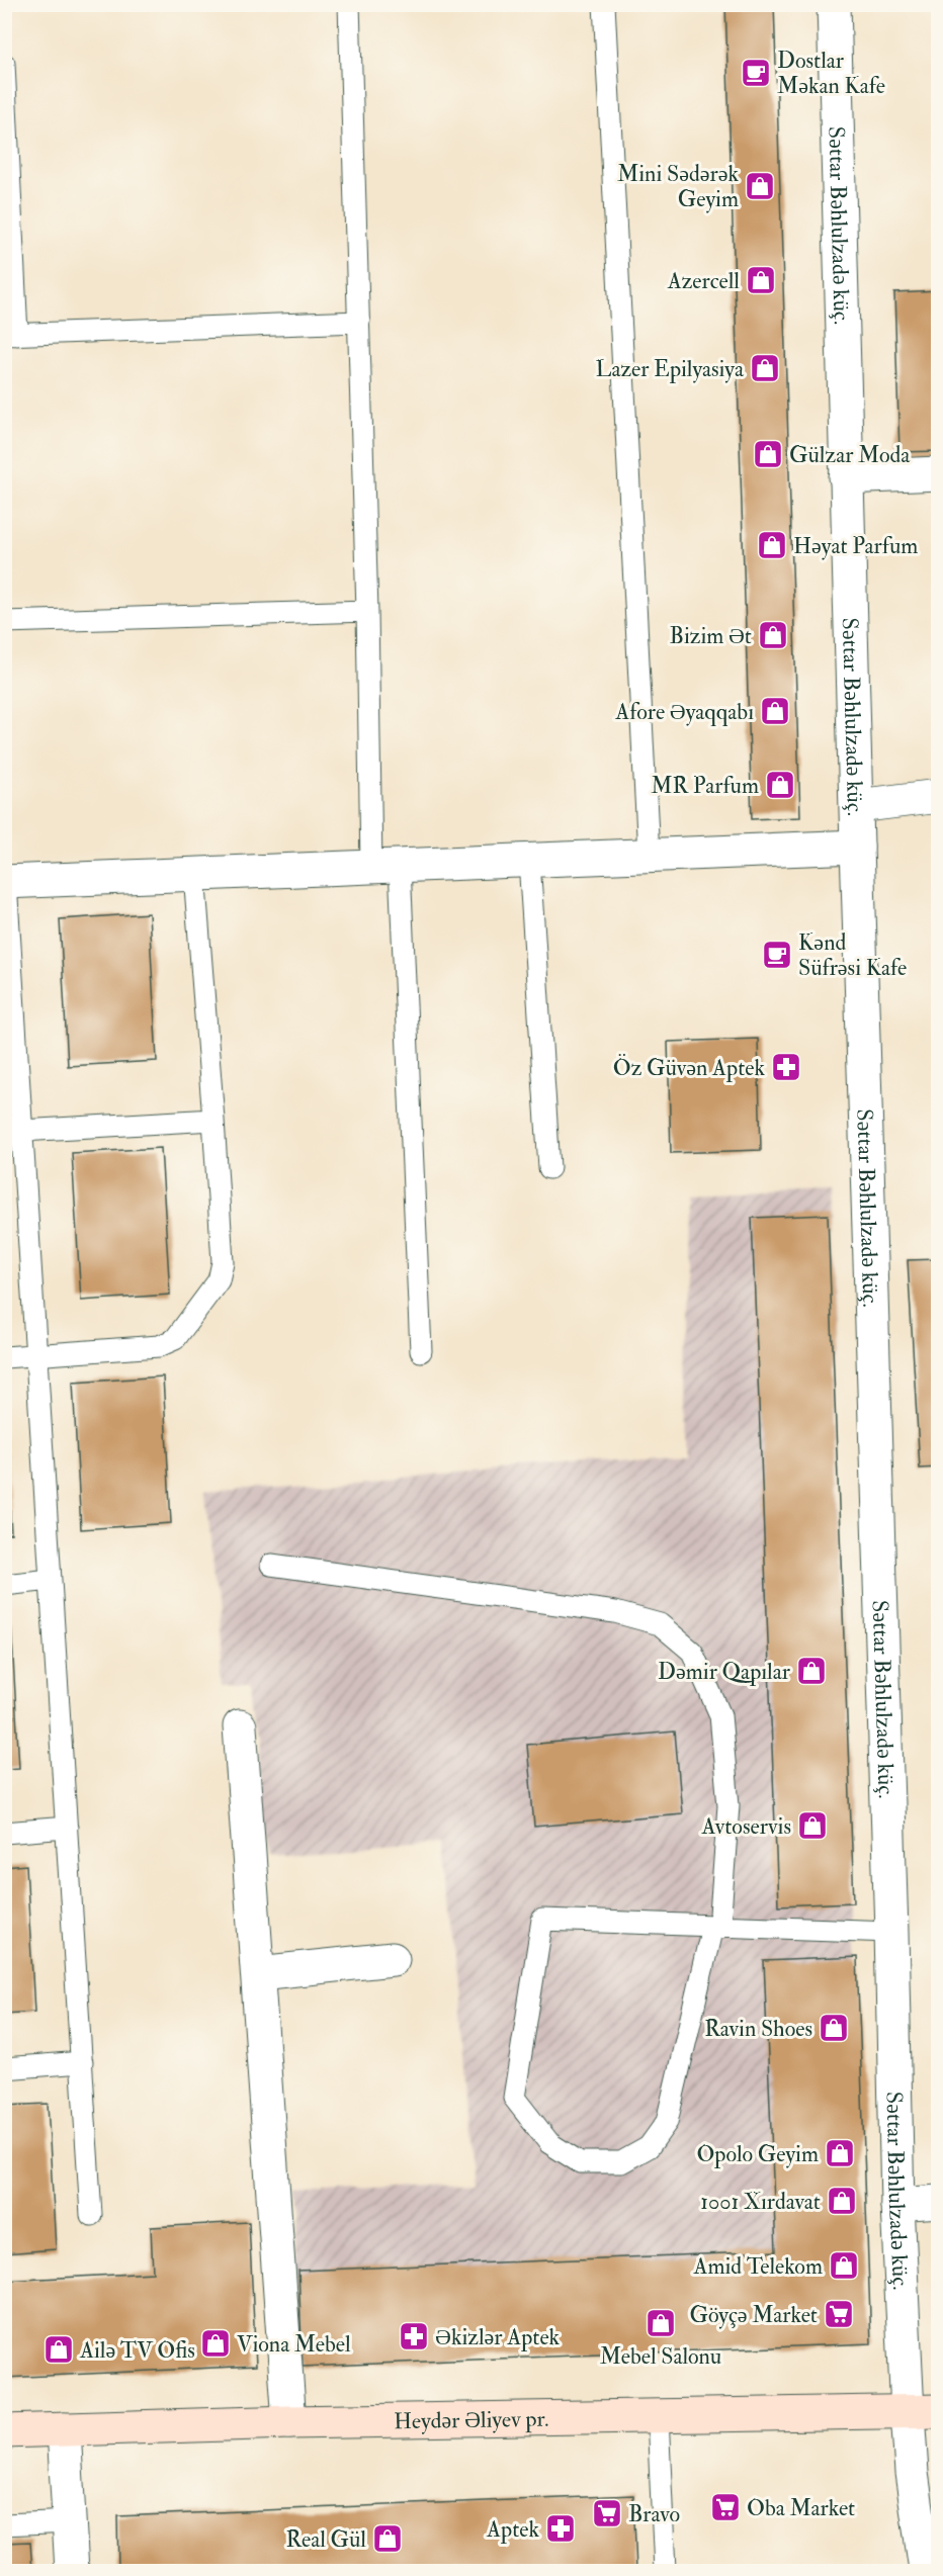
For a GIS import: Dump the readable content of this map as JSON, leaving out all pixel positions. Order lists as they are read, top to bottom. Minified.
{"streets":{"main road":["Heydər Əliyev pr."],"street":["Səttar Bəhlulzadə küç."]},"crossings":[["Səttar Bəhlulzadə küç.","Heydər Əliyev pr."]],"places":{"cafe":["Dostlar Məkan Kafe","Kənd Süfrəsi Kafe"],"shop":["Mini Sədərək Geyim","Azercell","Lazer Epilyasiya","Gülzar Moda","Həyat Parfum","Bizim Ət","Afore Əyaqqabı","MR Parfum","Dəmir Qapılar","Avtoservis","Ravin Shoes","Opolo Geyim","1001 Xırdavat","Amid Telekom","Mebel Salonu","Viona Mebel","Ailə TV Ofis","Real Gül"],"pharmacy":["Öz Güvən Aptek","Əkizlər Aptek","Aptek"],"supermarket":["Göyçə Market","Oba Market","Bravo"]}}
